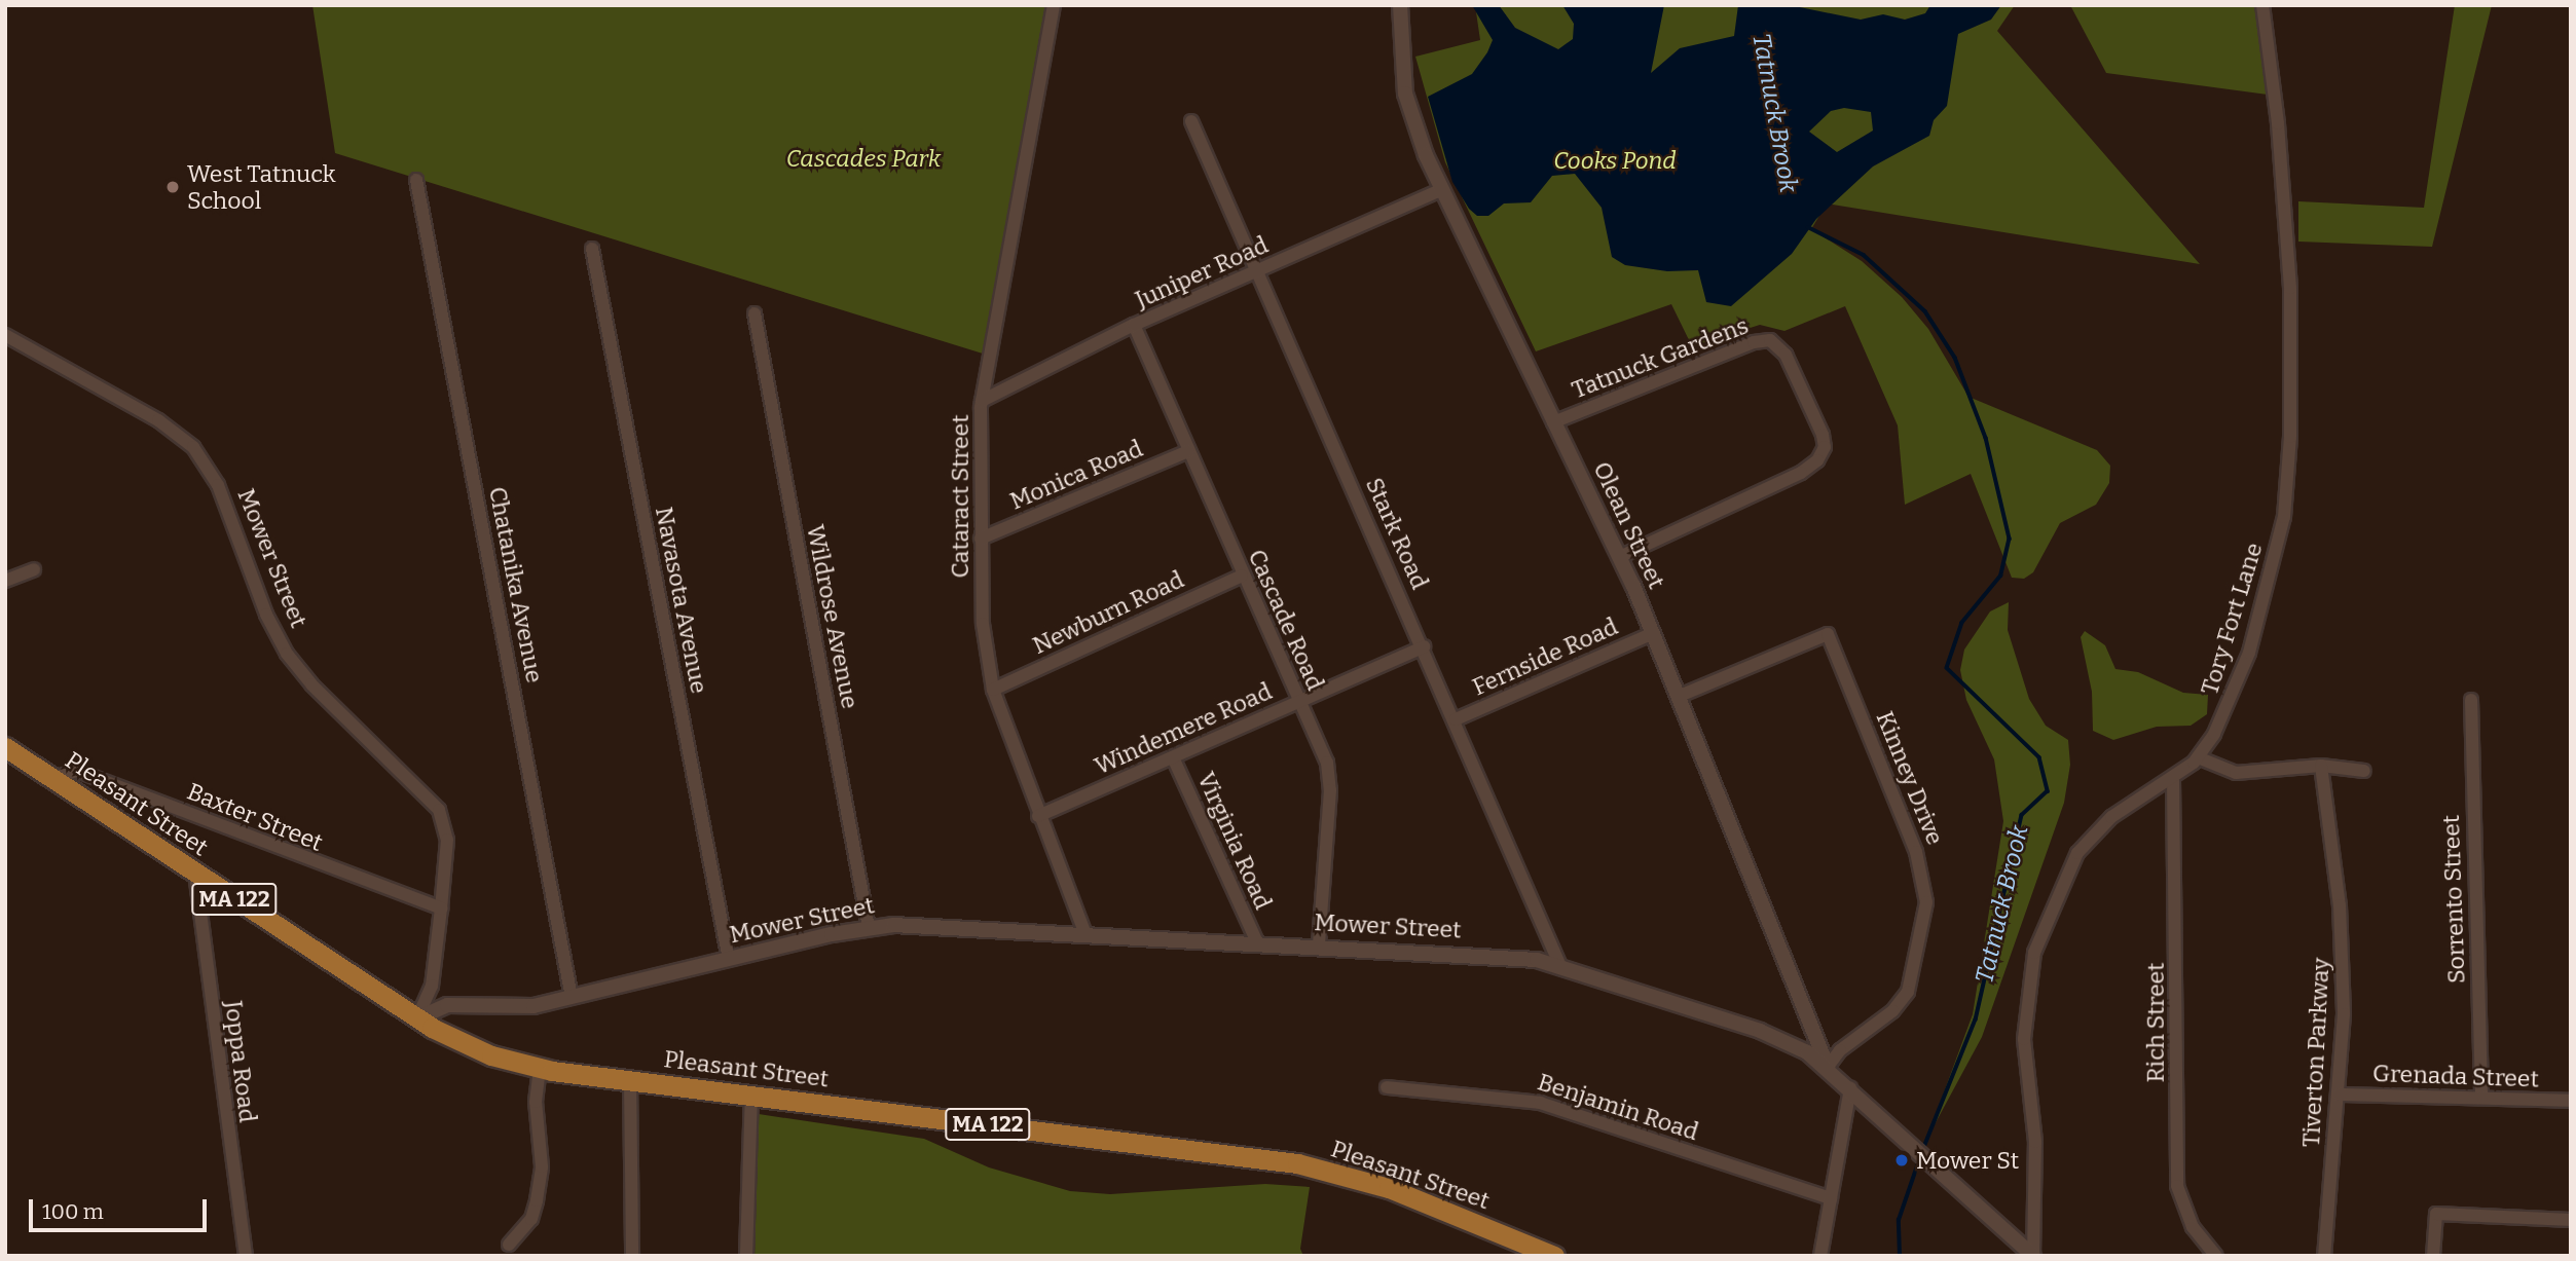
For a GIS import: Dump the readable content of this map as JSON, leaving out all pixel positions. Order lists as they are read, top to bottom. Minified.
{"streets":{"main road":["Pleasant Street","MA 122"],"street":["Juniper Road","Tatnuck Gardens","Monica Road","Cataract Street","Olean Street","Stark Road","Mower Street","Chatanika Avenue","Navasota Avenue","Newburn Road","Wildrose Avenue","Tory Fort Lane","Cascade Road","Fernside Road","Windemere Road","Kinney Drive","Baxter Street","Virginia Road","Sorrento Street","Rich Street","Tiverton Parkway","Joppa Road","Grenada Street","Benjamin Road"]},"crossings":[["Juniper Road","Cataract Street"],["Juniper Road","Olean Street"],["Juniper Road","Stark Road"],["Juniper Road","Cascade Road"],["Tatnuck Gardens","Olean Street"],["Monica Road","Cataract Street"],["Monica Road","Cascade Road"],["Cataract Street","Mower Street"],["Cataract Street","Newburn Road"],["Cataract Street","Windemere Road"],["Olean Street","Mower Street"],["Olean Street","Fernside Road"],["Olean Street","Kinney Drive"],["Stark Road","Mower Street"],["Stark Road","Fernside Road"],["Stark Road","Windemere Road"],["Mower Street","Chatanika Avenue"],["Mower Street","Navasota Avenue"],["Mower Street","Wildrose Avenue"],["Mower Street","Tory Fort Lane"],["Mower Street","Cascade Road"],["Mower Street","Kinney Drive"],["Mower Street","Pleasant Street"],["Mower Street","Baxter Street"],["Mower Street","Virginia Road"],["Newburn Road","Cascade Road"],["Tory Fort Lane","Rich Street"],["Cascade Road","Windemere Road"],["Windemere Road","Virginia Road"],["Pleasant Street","Baxter Street"],["Pleasant Street","Joppa Road"],["Sorrento Street","Grenada Street"],["Tiverton Parkway","Grenada Street"]],"water":["Tatnuck Brook"],"parks":["Cascades Park","Cooks Pond"],"places":["West Tatnuck School","Mower St"],"scale_bar":"100 m"}
